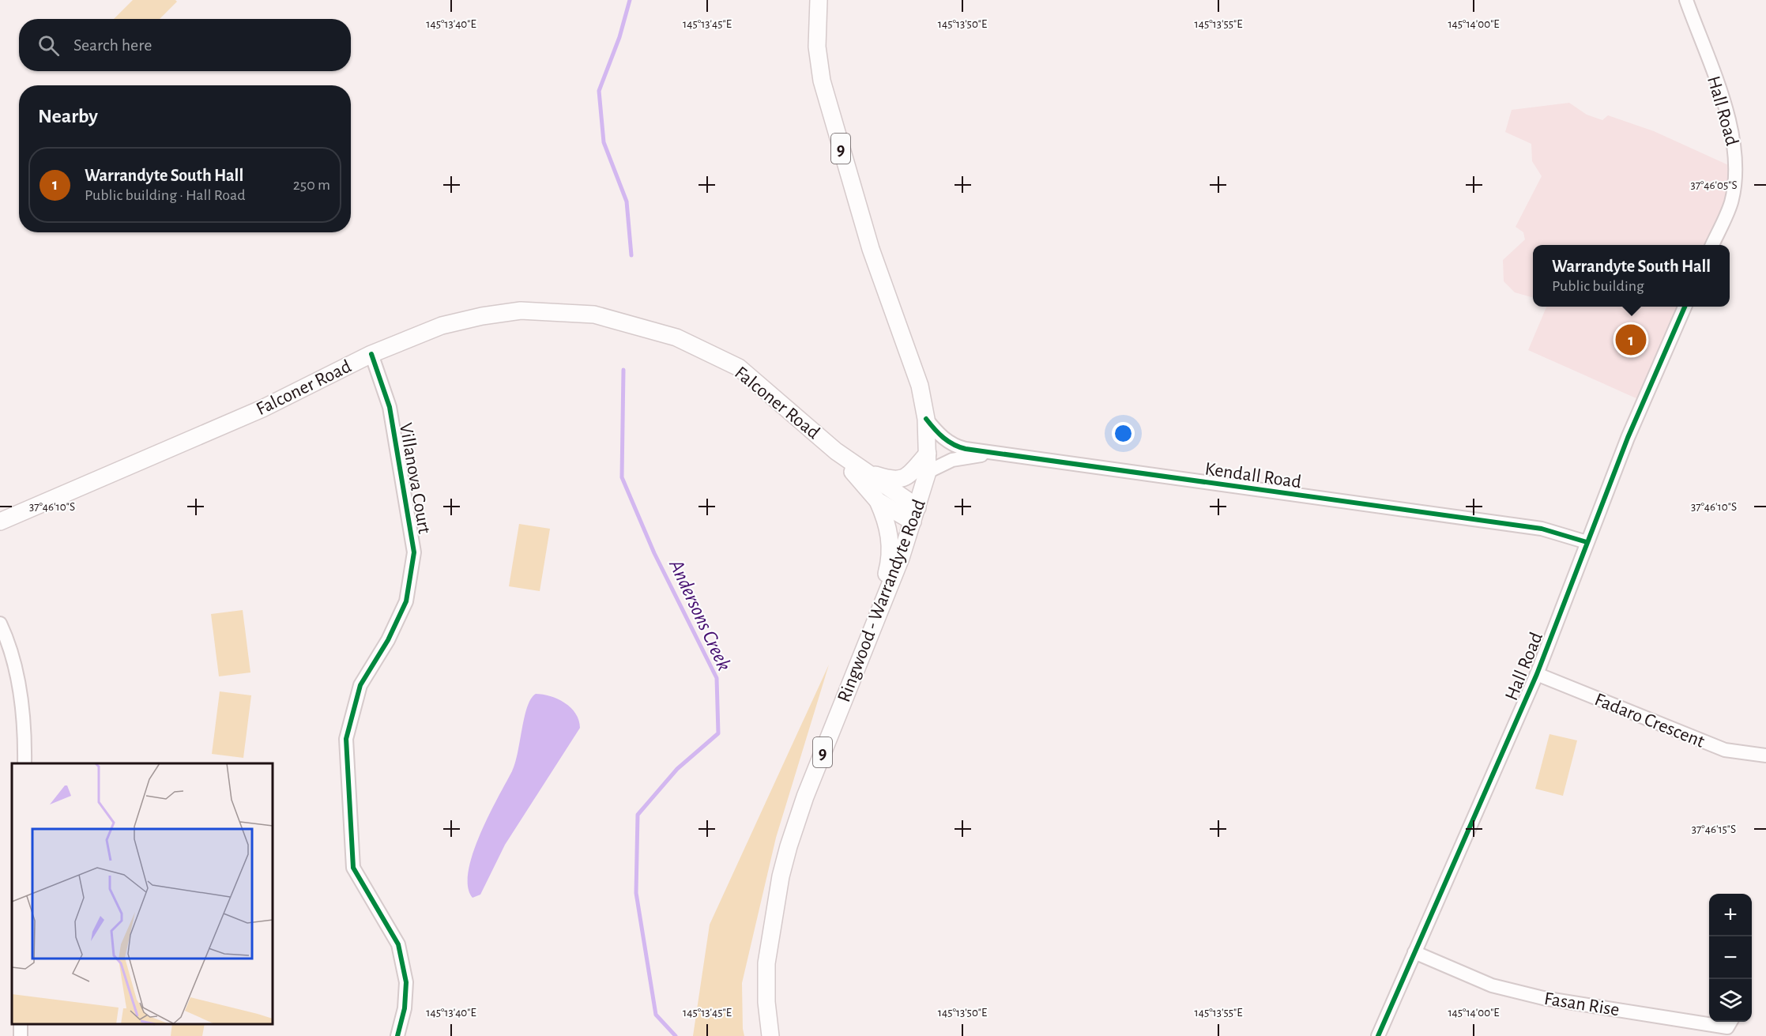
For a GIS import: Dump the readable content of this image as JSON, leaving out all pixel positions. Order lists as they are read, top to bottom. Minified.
{"streets":{"main road":["9","Falconer Road","Ringwood - Warrandyte Road"],"street":["Hall Road","Kendall Road","Villanova Court","Fadaro Crescent","Fasan Rise"]},"crossings":[["Hall Road","Kendall Road"],["Hall Road","Fadaro Crescent"],["Hall Road","Fasan Rise"],["Falconer Road","Villanova Court"],["Falconer Road","Ringwood - Warrandyte Road"],["Kendall Road","Ringwood - Warrandyte Road"]],"water":["Andersons Creek"],"page":{"search":"Search here","heading":"Nearby","list":[{"mark":"1","name":"Warrandyte South Hall","note":"Public building · Hall Road","value":"250 m"}],"popup":["Warrandyte South Hall","Public building"],"pins":"1","map_buttons":["+","−"]},"coordinates":["145°13'40\"E","145°13'45\"E","145°13'50\"E","145°13'55\"E","145°14'00\"E","37°46'05\"S","37°46'10\"S","37°46'15\"S"]}
